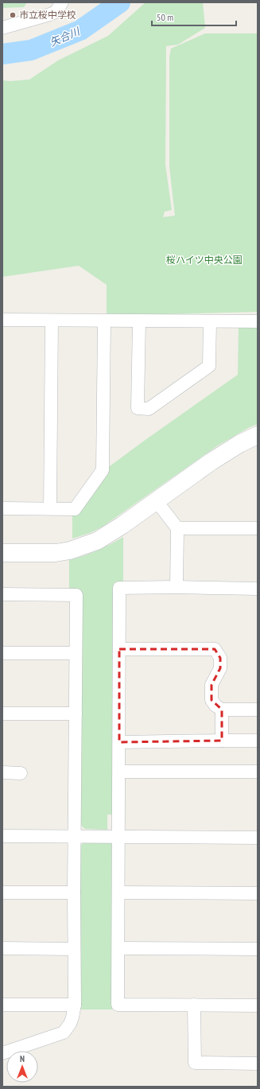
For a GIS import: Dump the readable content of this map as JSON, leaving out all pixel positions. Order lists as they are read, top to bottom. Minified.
{"water":["矢合川"],"parks":["桜ハイツ中央公園"],"places":["市立桜中学校"],"scale_bar":"50 m","north":"top"}
